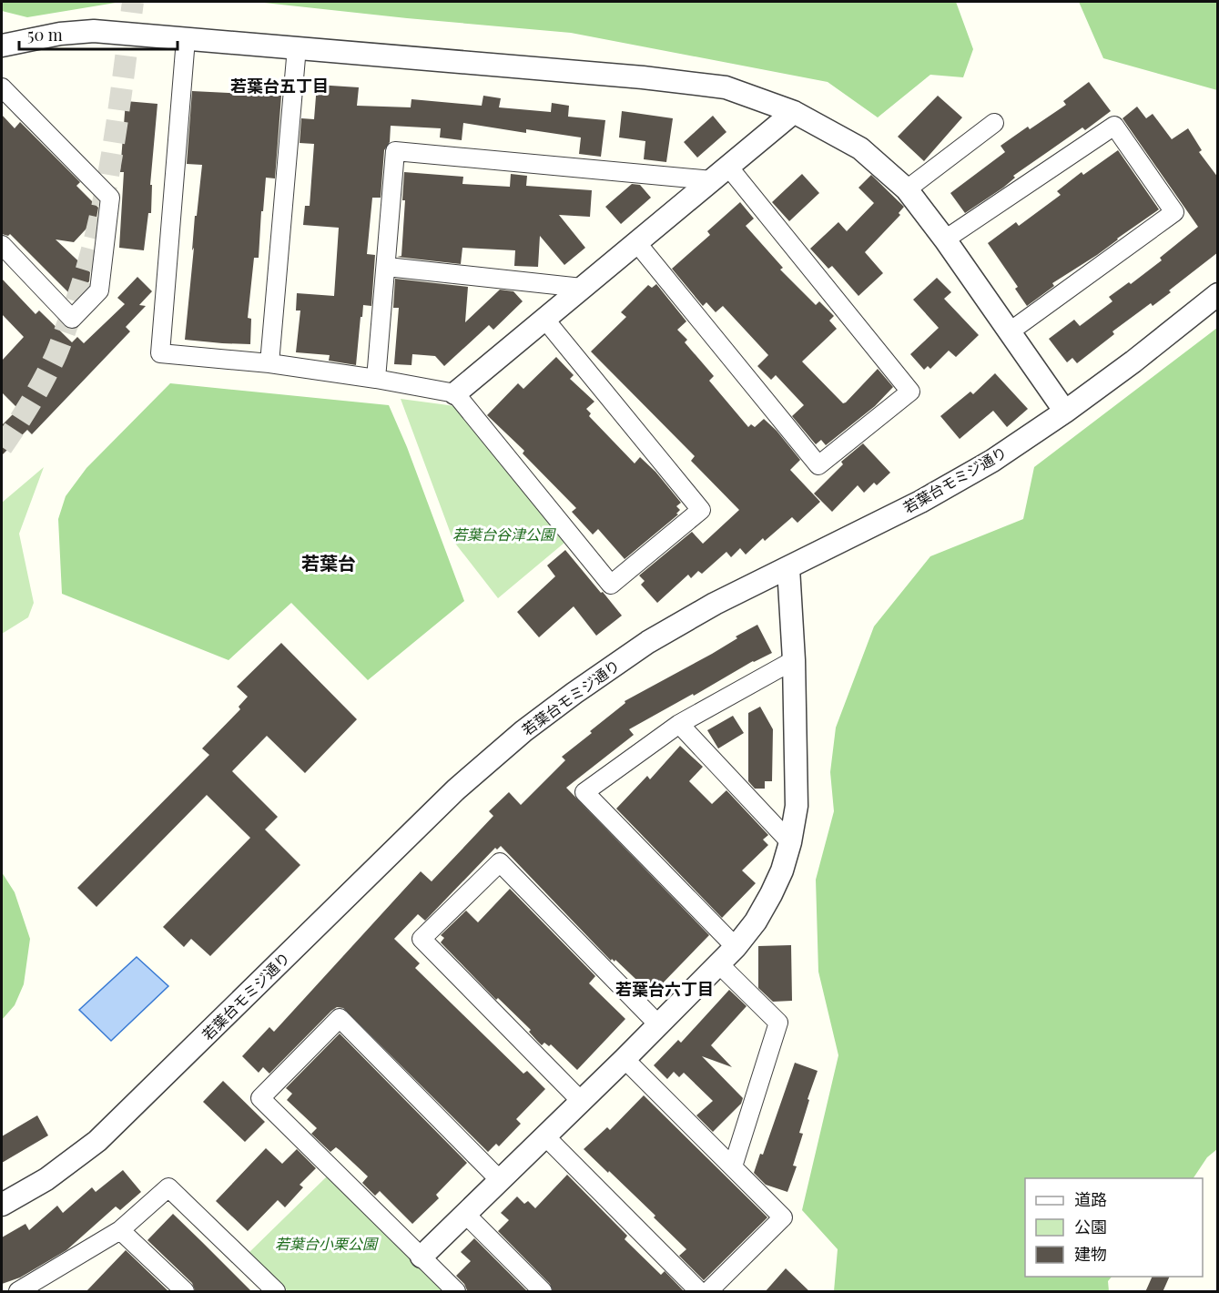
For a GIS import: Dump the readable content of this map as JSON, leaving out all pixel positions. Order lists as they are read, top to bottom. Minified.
{"streets":{"street":["若葉台モミジ通り"]},"districts":["若葉台五丁目","若葉台","若葉台六丁目"],"parks":["若葉台谷津公園","若葉台小栗公園"],"legend":["道路","公園","建物"],"scale_bar":"50 m"}
